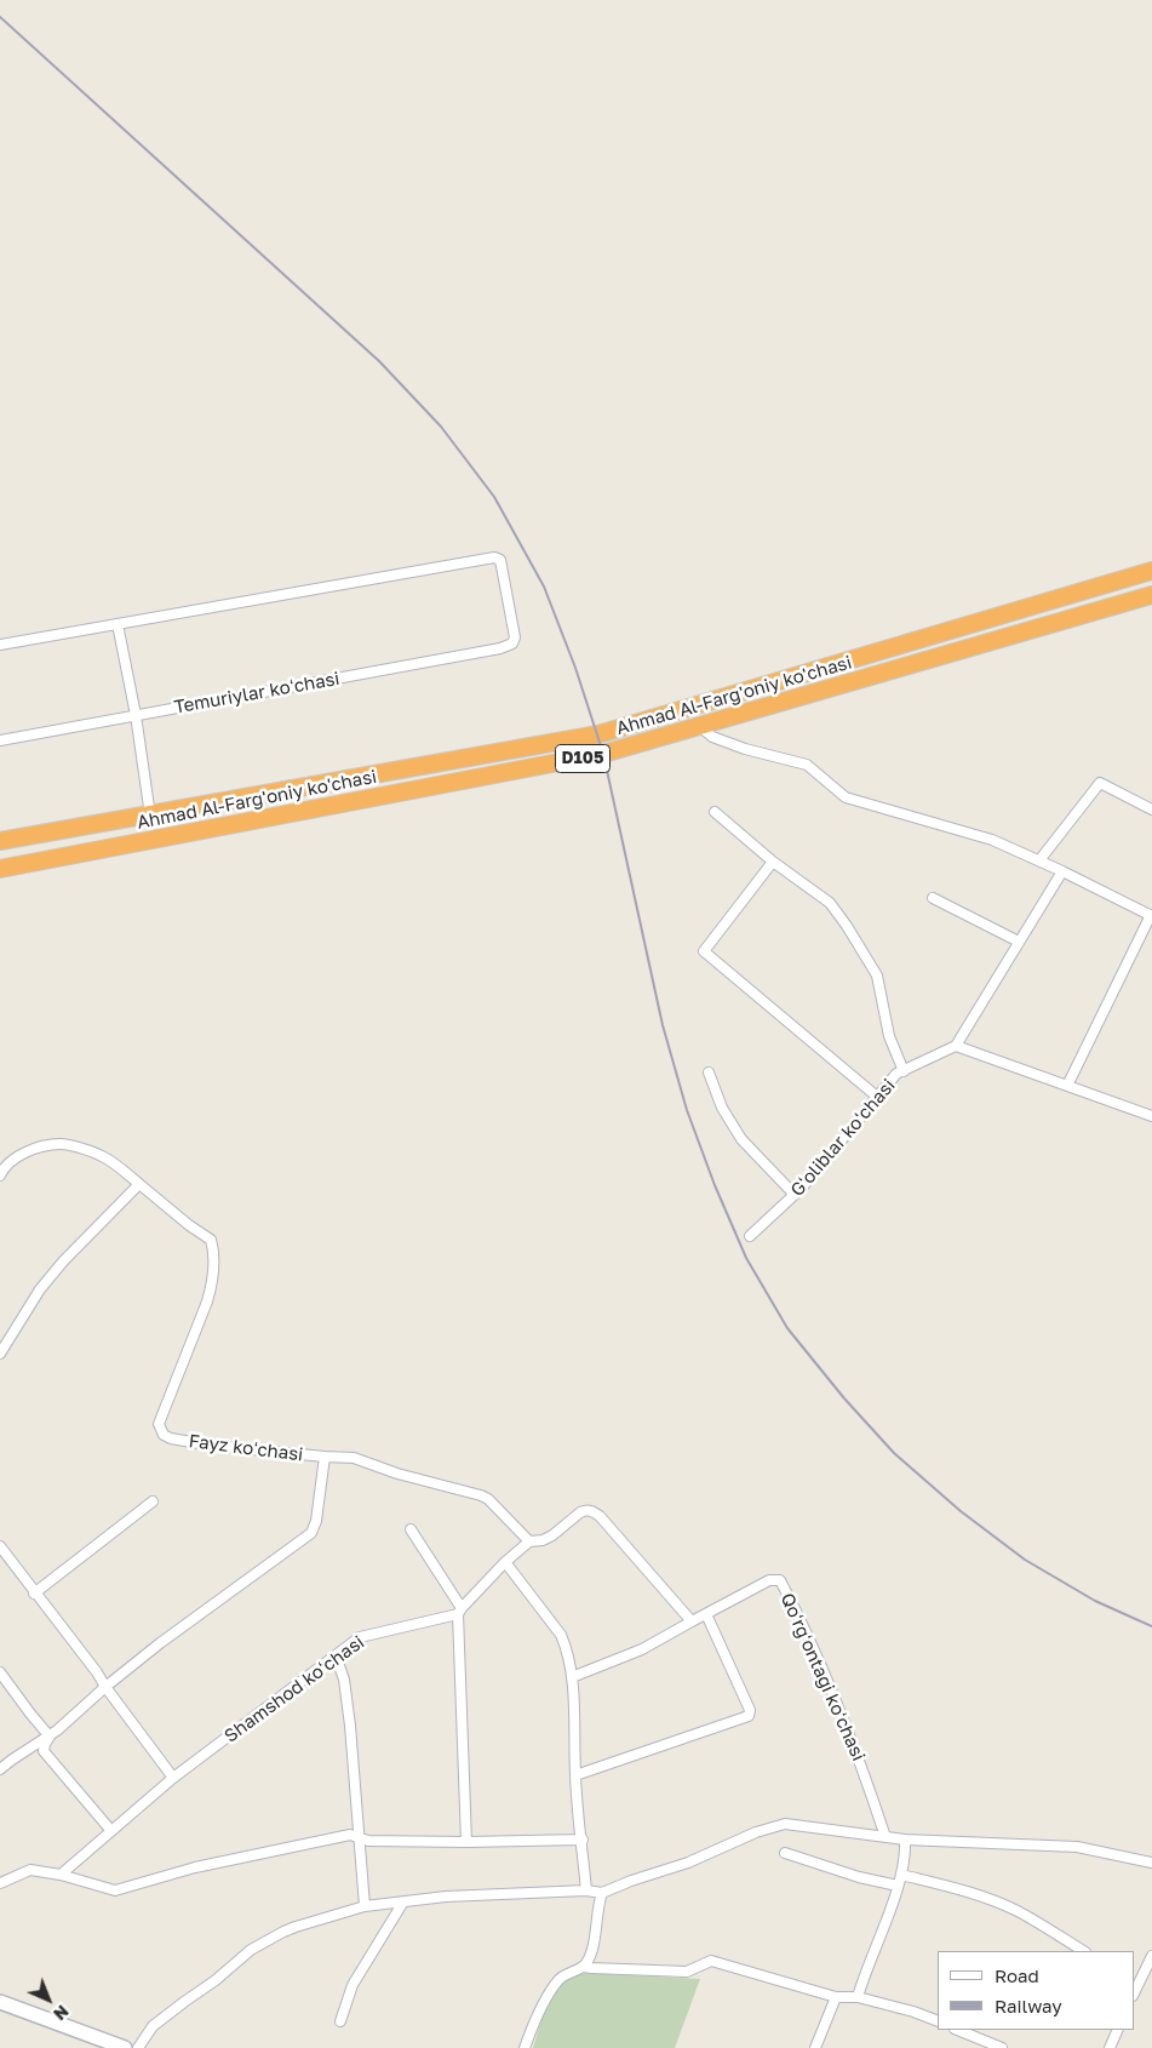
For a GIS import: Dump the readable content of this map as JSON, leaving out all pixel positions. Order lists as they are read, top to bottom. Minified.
{"streets":{"highway":["Ahmad Al-Farg'oniy ko'chasi","D105"],"street":["Temuriylar koʻchasi","Gʻoliblar koʻchasi","Fayz koʻchasi","Qoʻrgʻontagi koʻchasi","Shamshod koʻchasi"]},"legend":["Road","Railway"],"north":"bottom right"}
